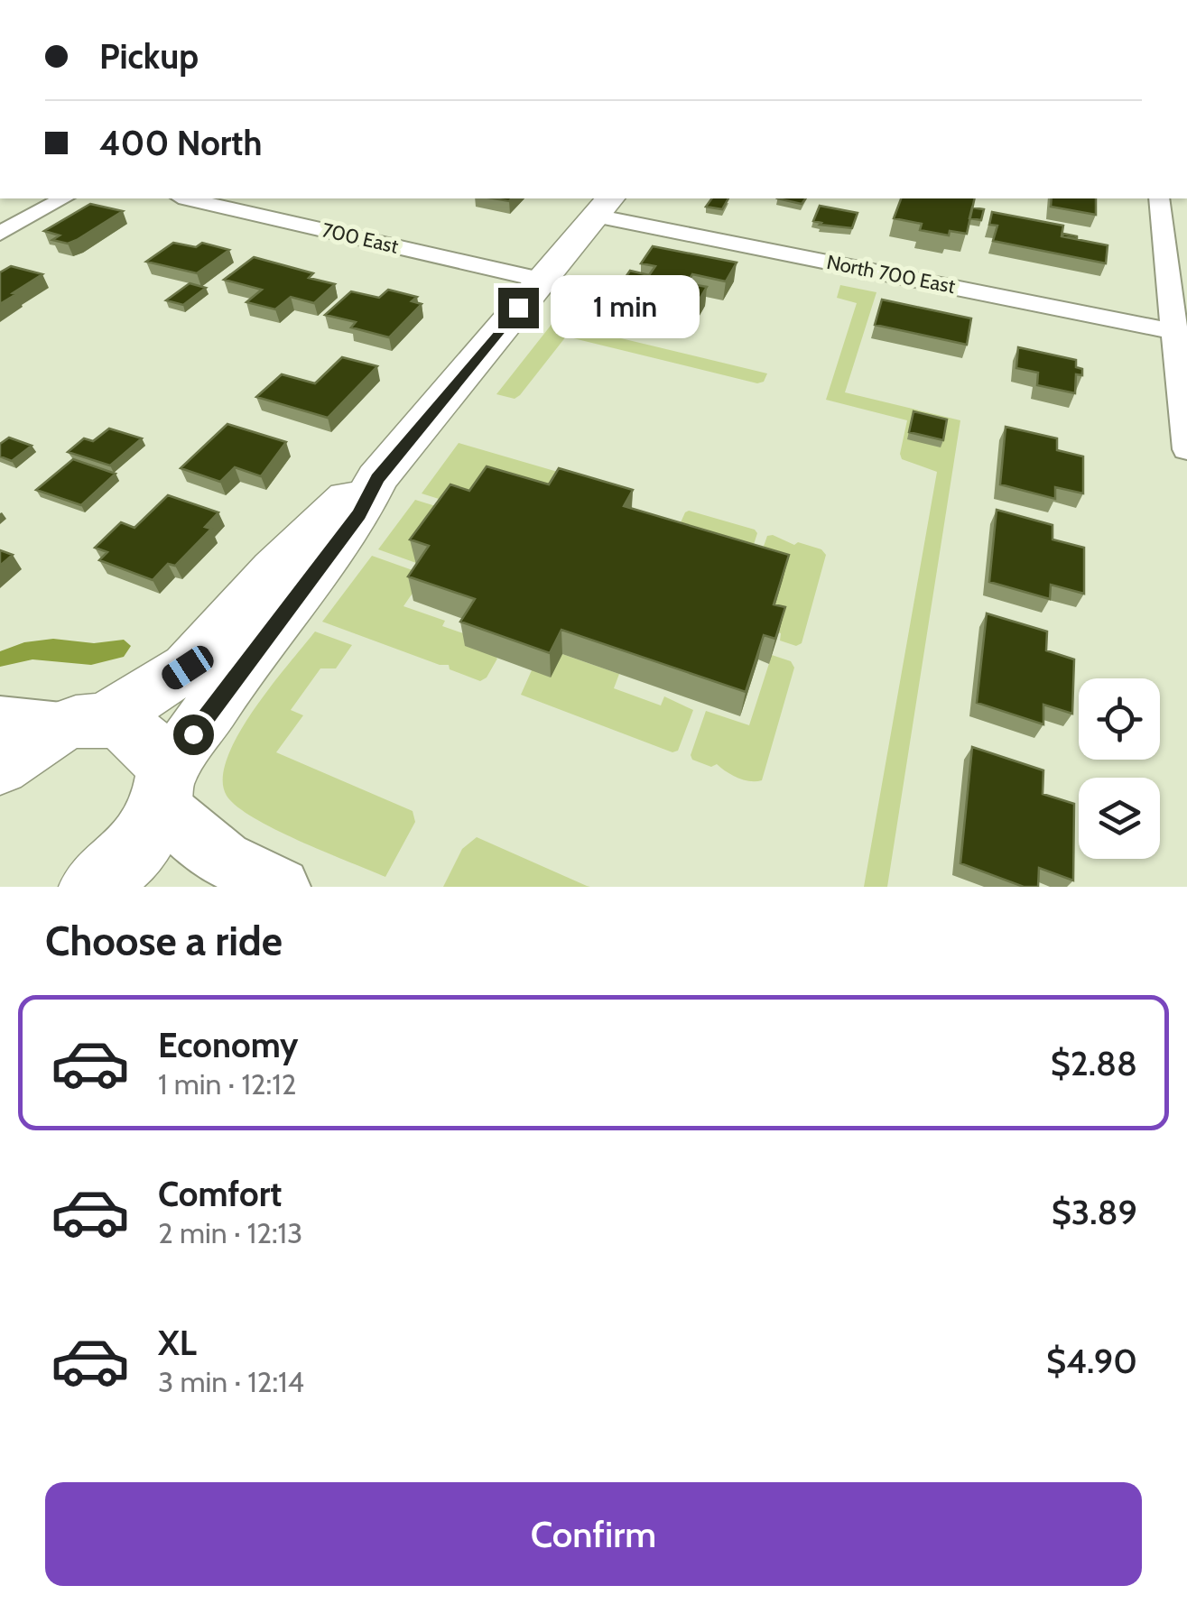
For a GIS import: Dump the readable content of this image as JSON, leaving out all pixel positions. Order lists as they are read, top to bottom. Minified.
{"streets":{"street":["700 East","North 700 East"]},"page":{"banner":["Pickup","400 North"],"bubble":"1 min","heading":"Choose a ride","list":[{"name":"Economy","note":"1 min · 12:12","value":"$2.88"},{"name":"Comfort","note":"2 min · 12:13","value":"$3.89"},{"name":"XL","note":"3 min · 12:14","value":"$4.90"}],"buttons":"Confirm"}}
